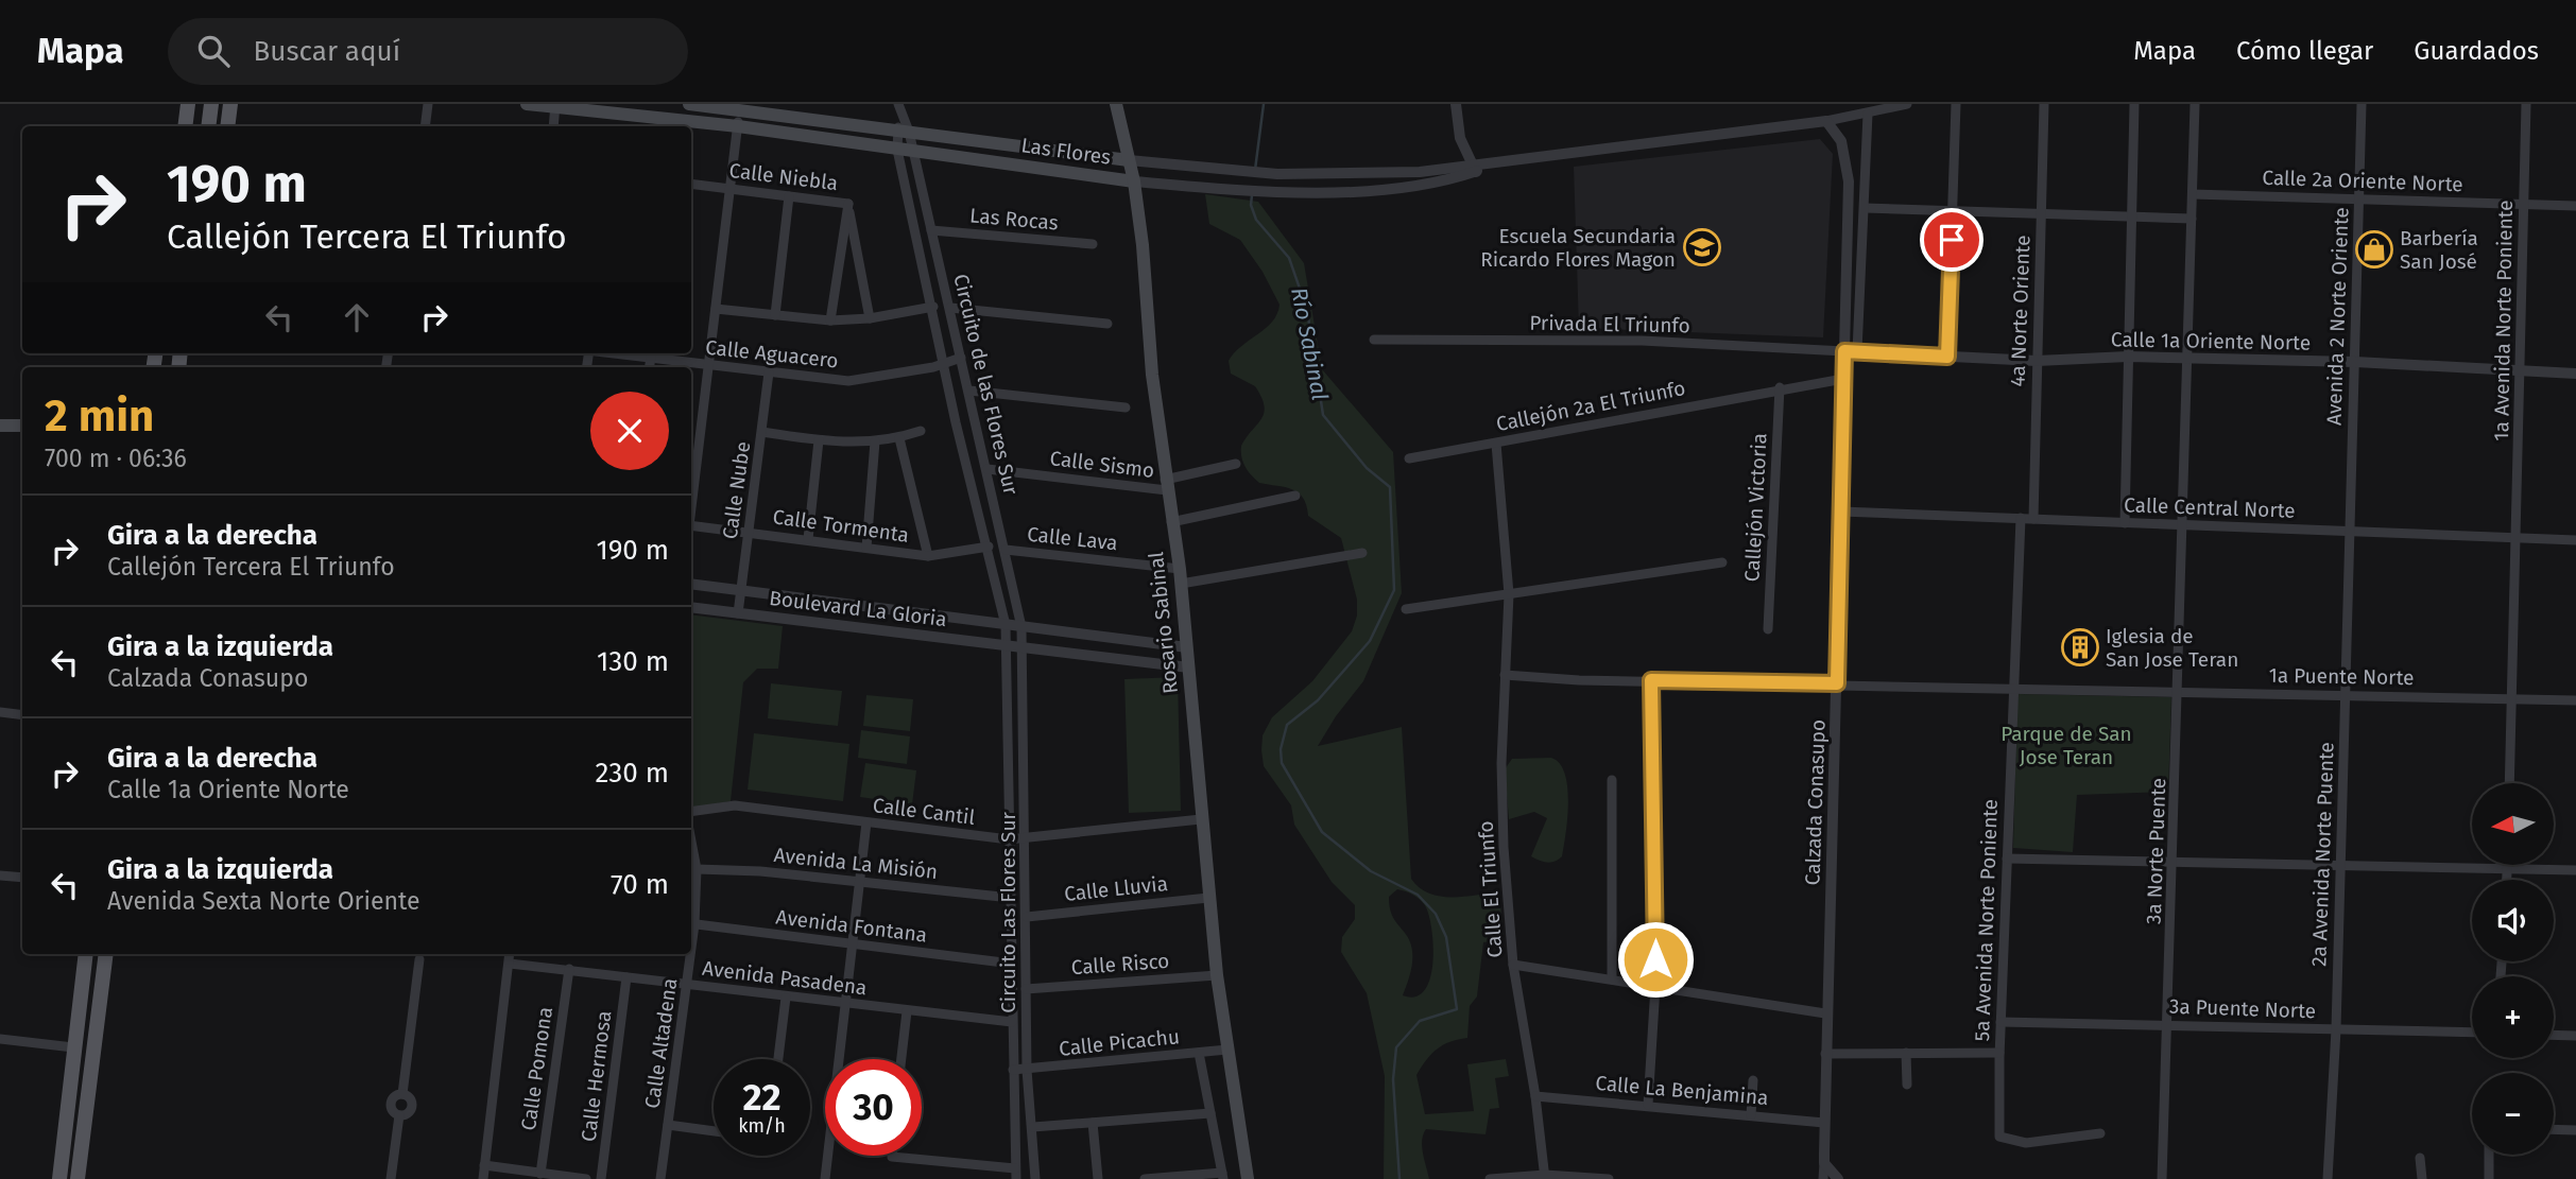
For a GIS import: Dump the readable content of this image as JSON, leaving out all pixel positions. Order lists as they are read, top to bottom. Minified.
{"streets":{"main road":["Las Flores","Rosario Sabinal"],"street":["Calle Niebla","Calle 2a Oriente Norte","Las Rocas","4a Norte Oriente","Avenida 2 Norte Oriente","1a Avenida Norte Poniente","Privada El Triunfo","Calle 1a Oriente Norte","Calle Aguacero","Circuito de las Flores Sur","Callejón 2a El Triunfo","Calle Sismo","Calle Nube","Callejón Victoria","Calle Central Norte","Calle Tormenta","Calle Lava","Boulevard La Gloria","1a Puente Norte","Calzada Conasupo","Calle Cantil","3a Norte Puente","2a Avenida Norte Puente","Avenida La Misión","Calle Lluvia","Calle El Triunfo","Circuito Las Flores Sur","5a Avenida Norte Poniente","Avenida Fontana","Calle Risco","Avenida Pasadena","3a Puente Norte","Calle Picachu","Calle Altadena","Calle Pomona","Calle Hermosa","Calle La Benjamina"]},"crossings":[["Las Flores","Circuito de las Flores Sur"],["Las Flores","Rosario Sabinal"],["Calle 2a Oriente Norte","Avenida 2 Norte Oriente"],["Calle 2a Oriente Norte","1a Avenida Norte Poniente"],["Calle 2a Oriente Norte","3a Norte Puente"],["Las Rocas","Circuito de las Flores Sur"],["4a Norte Oriente","Calle 1a Oriente Norte"],["4a Norte Oriente","Calle Central Norte"],["Avenida 2 Norte Oriente","Calle 1a Oriente Norte"],["Avenida 2 Norte Oriente","Calle Central Norte"],["Avenida 2 Norte Oriente","2a Avenida Norte Puente"],["1a Avenida Norte Poniente","Calle 1a Oriente Norte"],["1a Avenida Norte Poniente","Calle Central Norte"],["1a Avenida Norte Poniente","1a Puente Norte"],["Privada El Triunfo","Calle 1a Oriente Norte"],["Privada El Triunfo","Calzada Conasupo"],["Calle 1a Oriente Norte","Calzada Conasupo"],["Calle 1a Oriente Norte","3a Norte Puente"],["Calle Aguacero","Circuito de las Flores Sur"],["Calle Aguacero","Calle Nube"],["Circuito de las Flores Sur","Calle Sismo"],["Circuito de las Flores Sur","Calle Lava"],["Circuito de las Flores Sur","Boulevard La Gloria"],["Circuito de las Flores Sur","Circuito Las Flores Sur"],["Callejón 2a El Triunfo","Callejón Victoria"],["Callejón 2a El Triunfo","Calzada Conasupo"],["Callejón 2a El Triunfo","Calle El Triunfo"],["Calle Sismo","Rosario Sabinal"],["Calle Nube","Calle Tormenta"],["Calle Nube","Boulevard La Gloria"],["Calle Central Norte","Calzada Conasupo"],["Calle Central Norte","3a Norte Puente"],["Calle Central Norte","2a Avenida Norte Puente"],["Calle Central Norte","5a Avenida Norte Poniente"],["Calle Lava","Rosario Sabinal"],["Boulevard La Gloria","Rosario Sabinal"],["Boulevard La Gloria","Circuito Las Flores Sur"],["Rosario Sabinal","Calle Cantil"],["Rosario Sabinal","Calle Lluvia"],["Rosario Sabinal","Calle Risco"],["Rosario Sabinal","Calle Picachu"],["1a Puente Norte","Calzada Conasupo"],["1a Puente Norte","3a Norte Puente"],["1a Puente Norte","2a Avenida Norte Puente"],["1a Puente Norte","Calle El Triunfo"],["1a Puente Norte","5a Avenida Norte Poniente"],["Calzada Conasupo","Calle La Benjamina"],["Calle Cantil","Circuito Las Flores Sur"],["3a Norte Puente","3a Puente Norte"],["2a Avenida Norte Puente","3a Puente Norte"],["Avenida La Misión","Calle Altadena"],["Calle Lluvia","Circuito Las Flores Sur"],["Calle El Triunfo","Calle La Benjamina"],["Circuito Las Flores Sur","Calle Risco"],["Circuito Las Flores Sur","Calle Picachu"],["5a Avenida Norte Poniente","3a Puente Norte"],["Avenida Fontana","Calle Altadena"],["Avenida Pasadena","Calle Altadena"],["Avenida Pasadena","Calle Pomona"],["Avenida Pasadena","Calle Hermosa"]],"water":["Río Sabinal"],"parks":["Parque de San Jose Teran"],"places":{"school or university":["Escuela Secundaria Ricardo Flores Magon"],"shop":["Barbería San José"],"building":["Iglesia de San Jose Teran"]},"north":"left","page":{"header":"Mapa","search":"Buscar aquí","nav":["Mapa","Cómo llegar","Guardados"],"turn":["190 m","Callejón Tercera El Triunfo"],"heading":["2 min","700 m · 06:36"],"list":[{"name":"Gira a la derecha","note":"Callejón Tercera El Triunfo","value":"190 m"},{"name":"Gira a la izquierda","note":"Calzada Conasupo","value":"130 m"},{"name":"Gira a la derecha","note":"Calle 1a Oriente Norte","value":"230 m"},{"name":"Gira a la izquierda","note":"Avenida Sexta Norte Oriente","value":"70 m"}],"map_buttons":["+","−"],"speed":"22 km/h","limit":"30"}}
